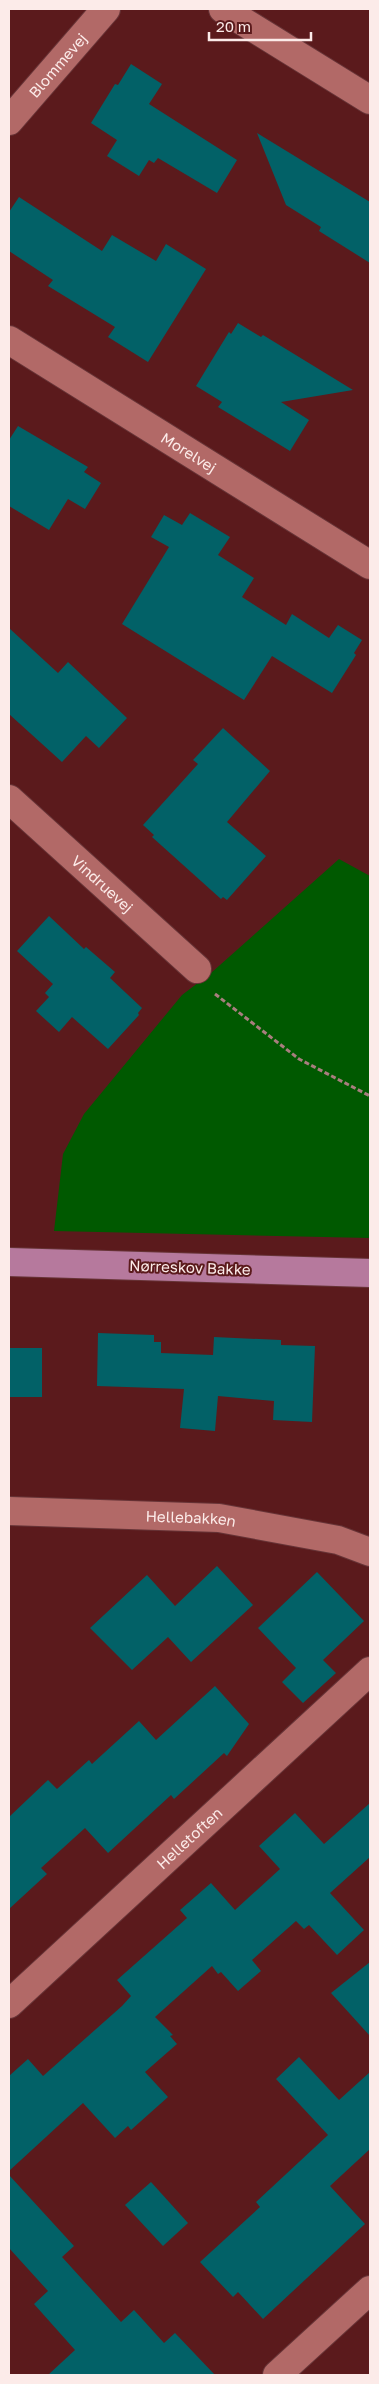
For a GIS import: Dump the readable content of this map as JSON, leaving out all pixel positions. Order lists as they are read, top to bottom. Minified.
{"streets":{"main road":["Nørreskov Bakke"],"street":["Blommevej","Morelvej","Vindruevej","Hellebakken","Helletoften"]},"scale_bar":"20 m"}
